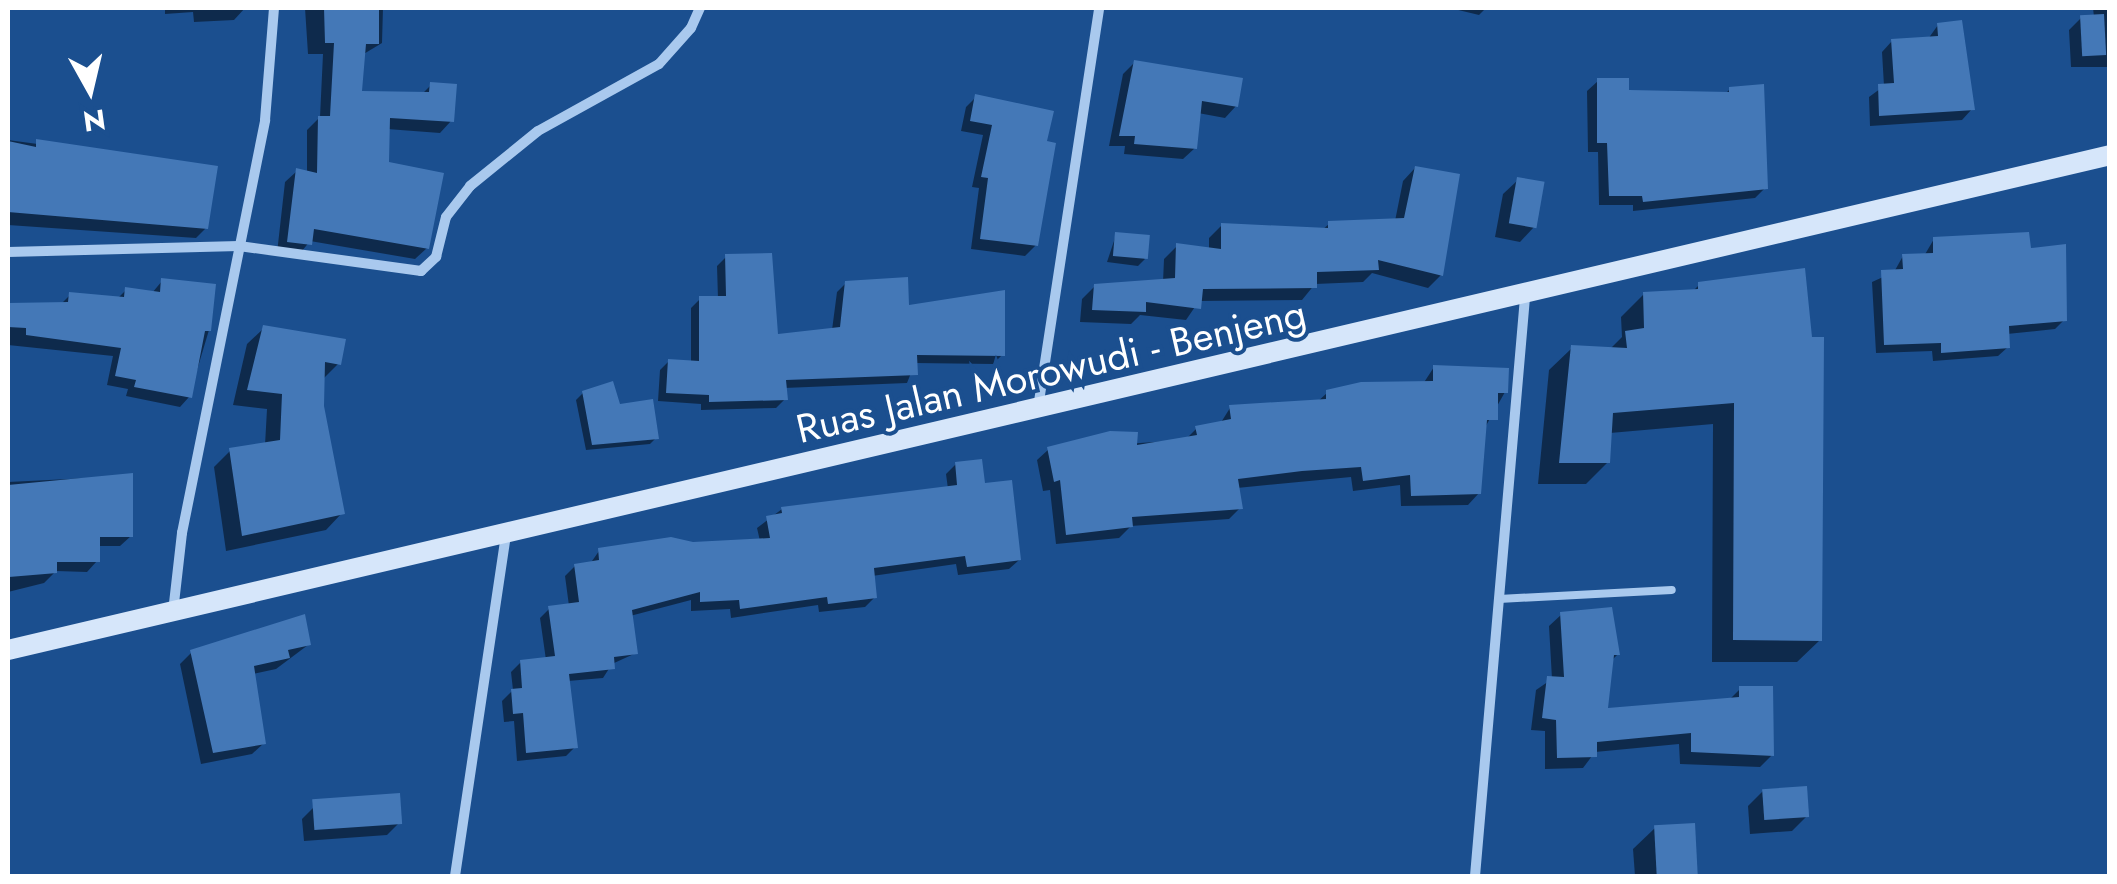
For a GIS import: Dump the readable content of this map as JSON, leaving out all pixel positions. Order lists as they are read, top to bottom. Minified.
{"streets":{"main road":["Ruas Jalan Morowudi - Benjeng"]},"north":"bottom"}
